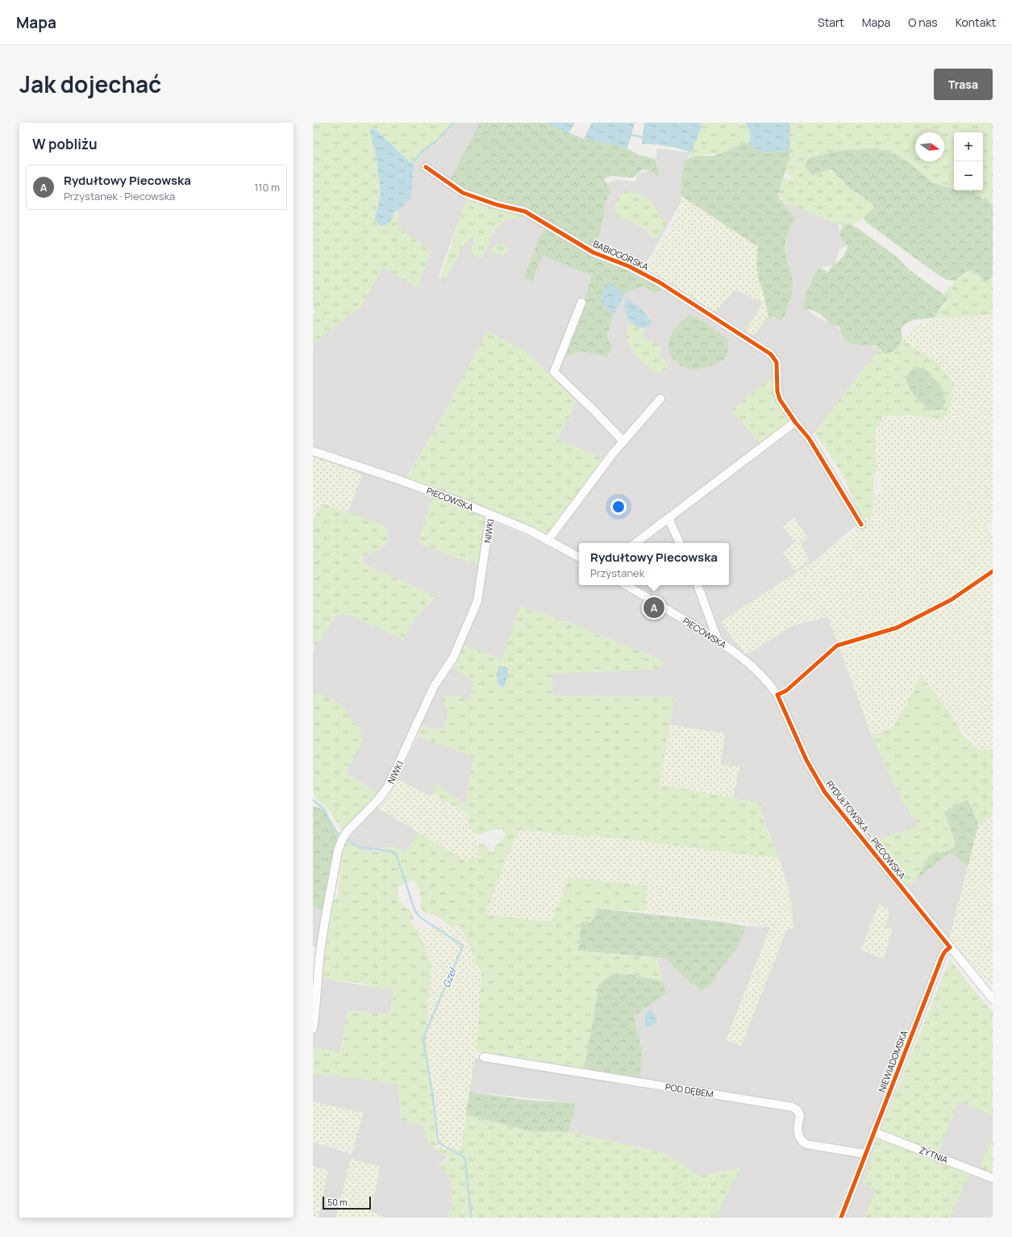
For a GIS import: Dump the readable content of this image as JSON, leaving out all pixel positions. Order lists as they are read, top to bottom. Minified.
{"streets":{"street":["BABIOGÓRSKA","PIECOWSKA","NIWKI","RYDUŁTOWSKA — PIECOWSKA","NIEWIADOMSKA","POD DĘBEM","ŻYTNIA"]},"crossings":[["PIECOWSKA","NIWKI"],["PIECOWSKA","RYDUŁTOWSKA — PIECOWSKA"],["RYDUŁTOWSKA — PIECOWSKA","NIEWIADOMSKA"],["NIEWIADOMSKA","POD DĘBEM"],["NIEWIADOMSKA","ŻYTNIA"]],"water":["Gzel"],"scale_bar":"50 m","north":"right","page":{"header":"Mapa","nav":["Start","Mapa","O nas","Kontakt"],"title":"Jak dojechać","buttons":"Trasa","heading":"W pobliżu","map_buttons":["+","−"],"list":[{"mark":"A","name":"Rydułtowy Piecowska","note":"Przystanek · Piecowska","value":"110 m"}],"popup":["Rydułtowy Piecowska","Przystanek"],"pins":"A","scale":"50 m"}}
